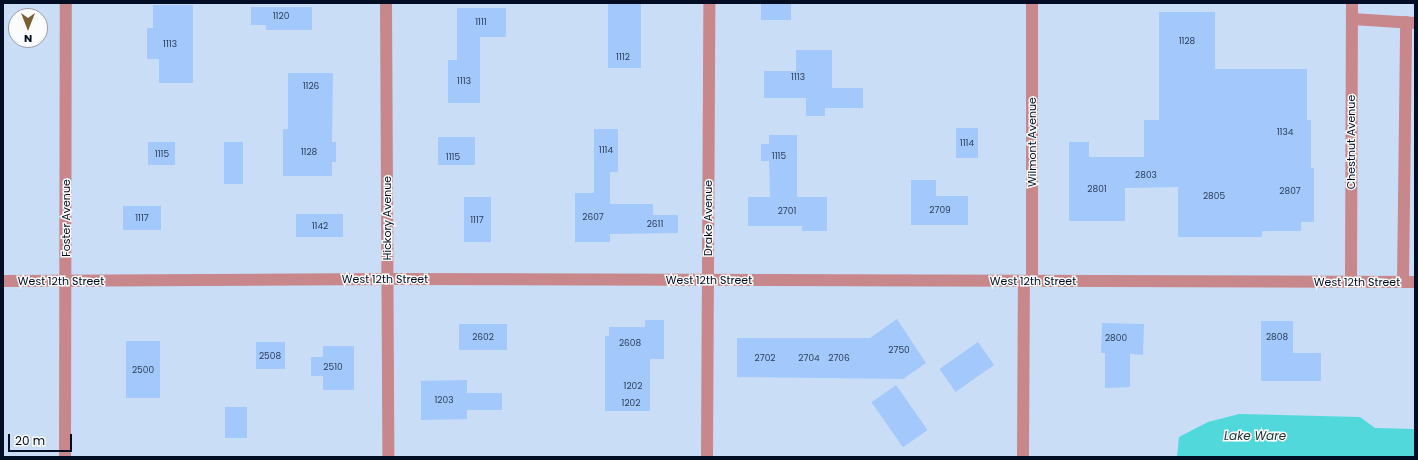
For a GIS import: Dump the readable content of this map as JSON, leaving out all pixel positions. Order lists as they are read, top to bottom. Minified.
{"streets":{"street":["Wilmont Avenue","Chestnut Avenue","Foster Avenue","Hickory Avenue","Drake Avenue","West 12th Street"]},"crossings":[["Wilmont Avenue","West 12th Street"],["Chestnut Avenue","West 12th Street"],["Foster Avenue","West 12th Street"],["Hickory Avenue","West 12th Street"],["Drake Avenue","West 12th Street"]],"water":["Lake Ware"],"house_numbers":["1120","1111","1128","1113","1112","1113","1113","1126","1134","1114","1114","1128","1115","1115","1115","2803","2801","2807","2805","2709","2701","2607","1117","1117","2611","1142","2602","2808","2800","2608","2750","2508","2702","2704","2706","2510","2500","1202","1203","1202"],"scale_bar":"20 m","north":"bottom"}
